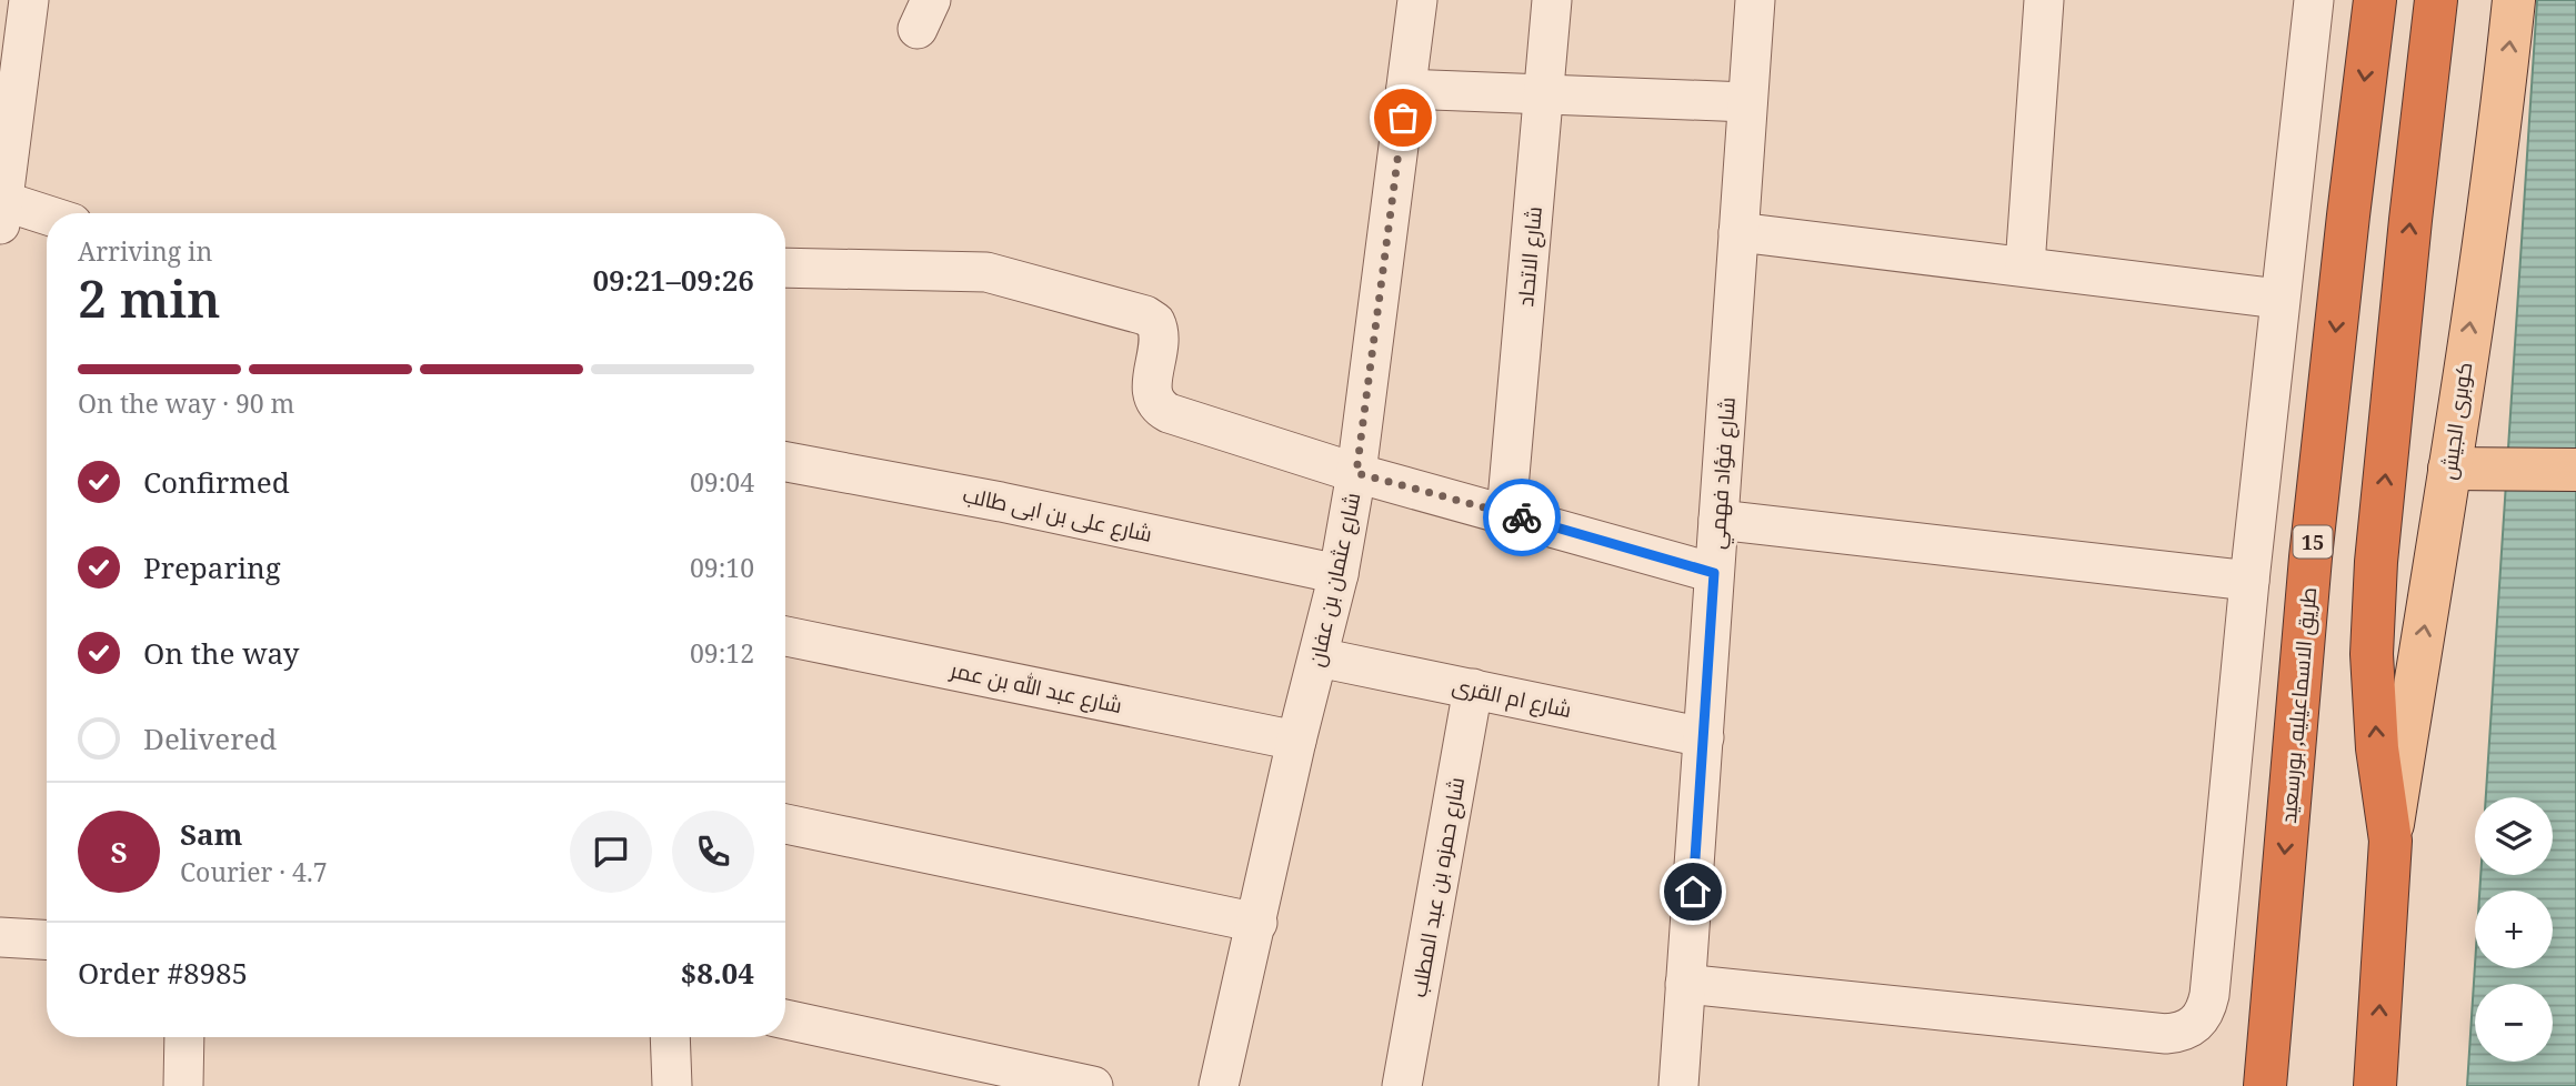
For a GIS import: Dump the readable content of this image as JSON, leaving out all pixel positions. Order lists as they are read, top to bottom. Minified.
{"streets":{"highway":["15","طريق الاسماعيليه, بورسعيد"],"main road":["كوبرى الجيش"],"street":["شارع الاتحاد","شارع فؤاد فهمي","شارع على بن ابى طالب","شارع عثمان بن عفان","شارع عبد الله بن عمر","شارع ام القرى","شارع حمزه بن عبد المطلب"]},"crossings":[["شارع فؤاد فهمي","شارع ام القرى"],["شارع على بن ابى طالب","شارع عثمان بن عفان"],["شارع عثمان بن عفان","شارع عبد الله بن عمر"],["شارع عثمان بن عفان","شارع ام القرى"],["شارع ام القرى","شارع حمزه بن عبد المطلب"]],"one_way":["كوبرى الجيش"],"page":{"heading":["2 min","Arriving in","09:21–09:26"],"panel":["Sam","Courier · 4.7","Order #8985","$8.04"],"bar":"On the way · 90 m","list":[["Confirmed","09:04"],["Preparing","09:10"],["On the way","09:12"],"Delivered"],"map_buttons":["+","−"],"round":"S"}}
